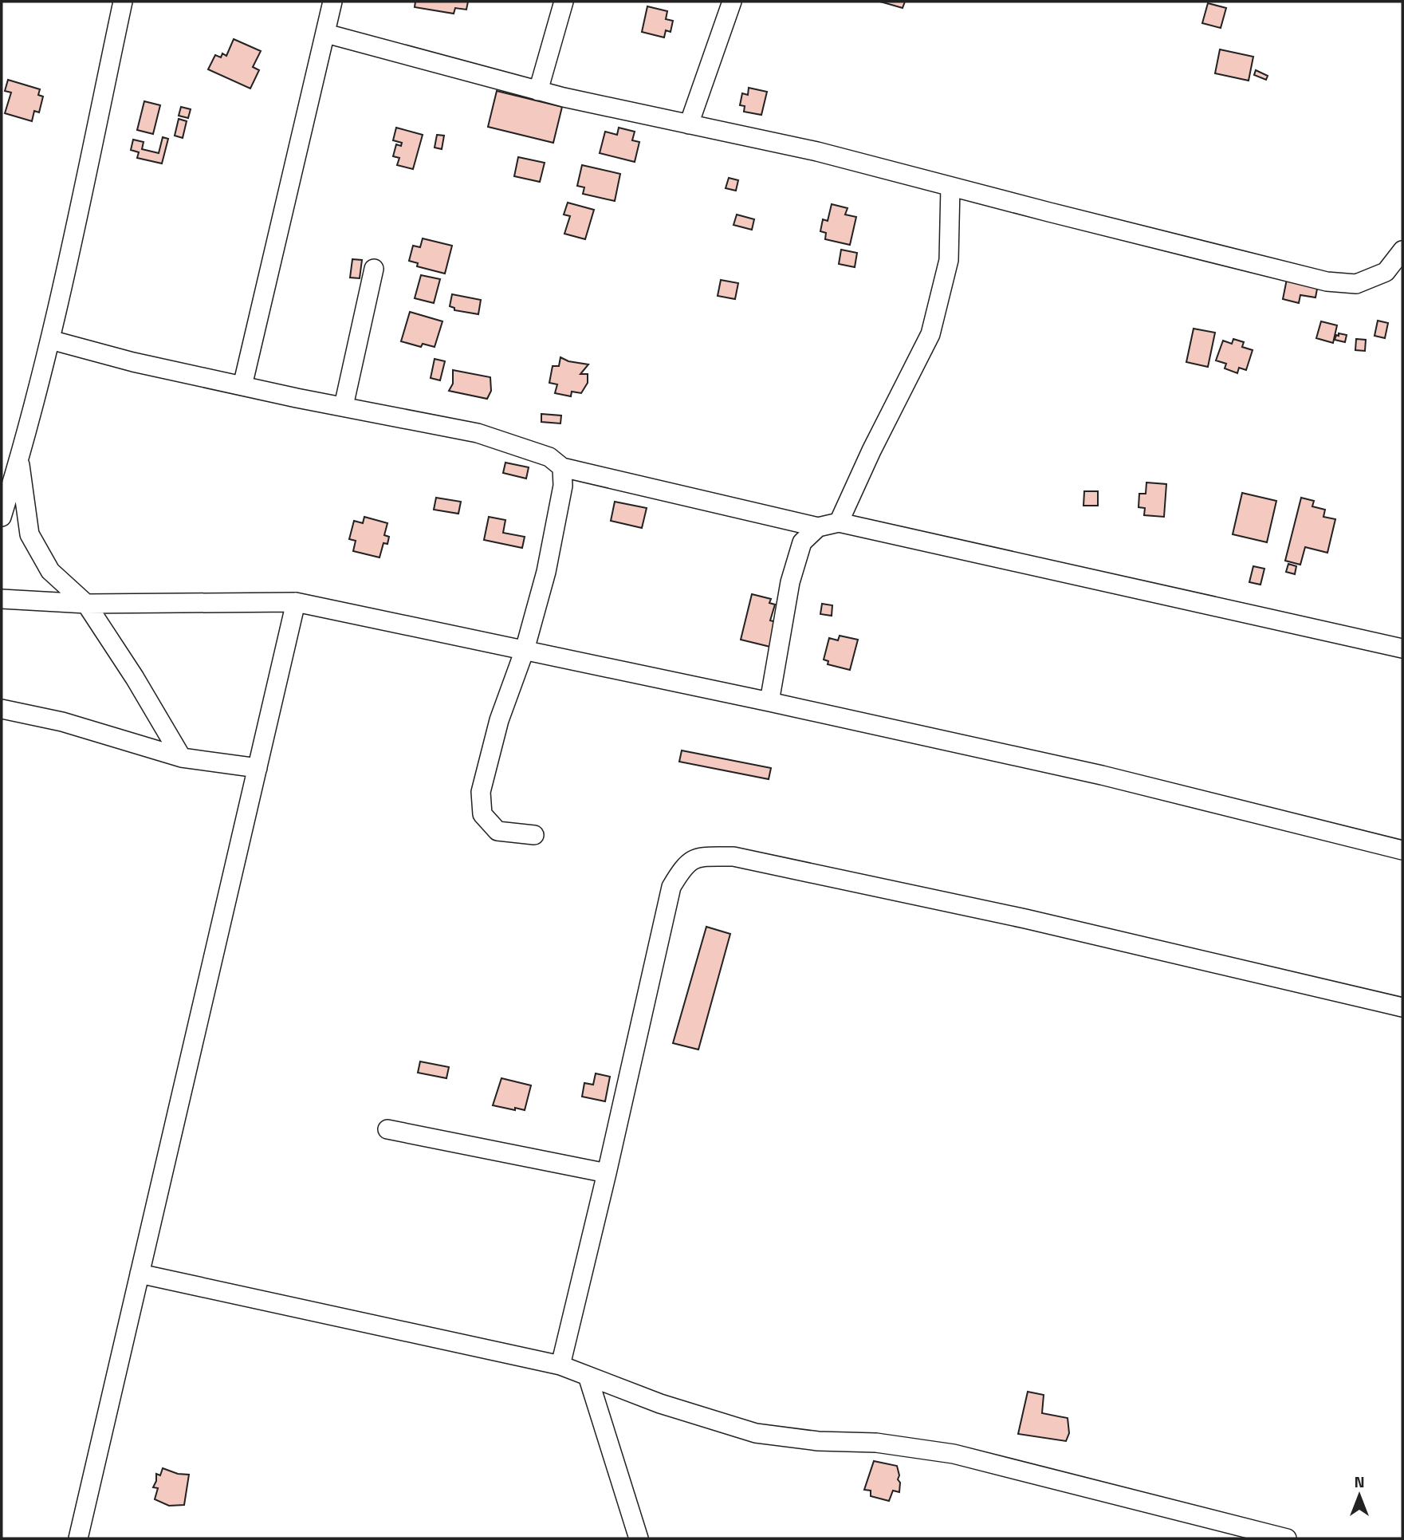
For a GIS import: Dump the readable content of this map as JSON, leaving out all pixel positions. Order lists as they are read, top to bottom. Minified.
{"north":"top"}
